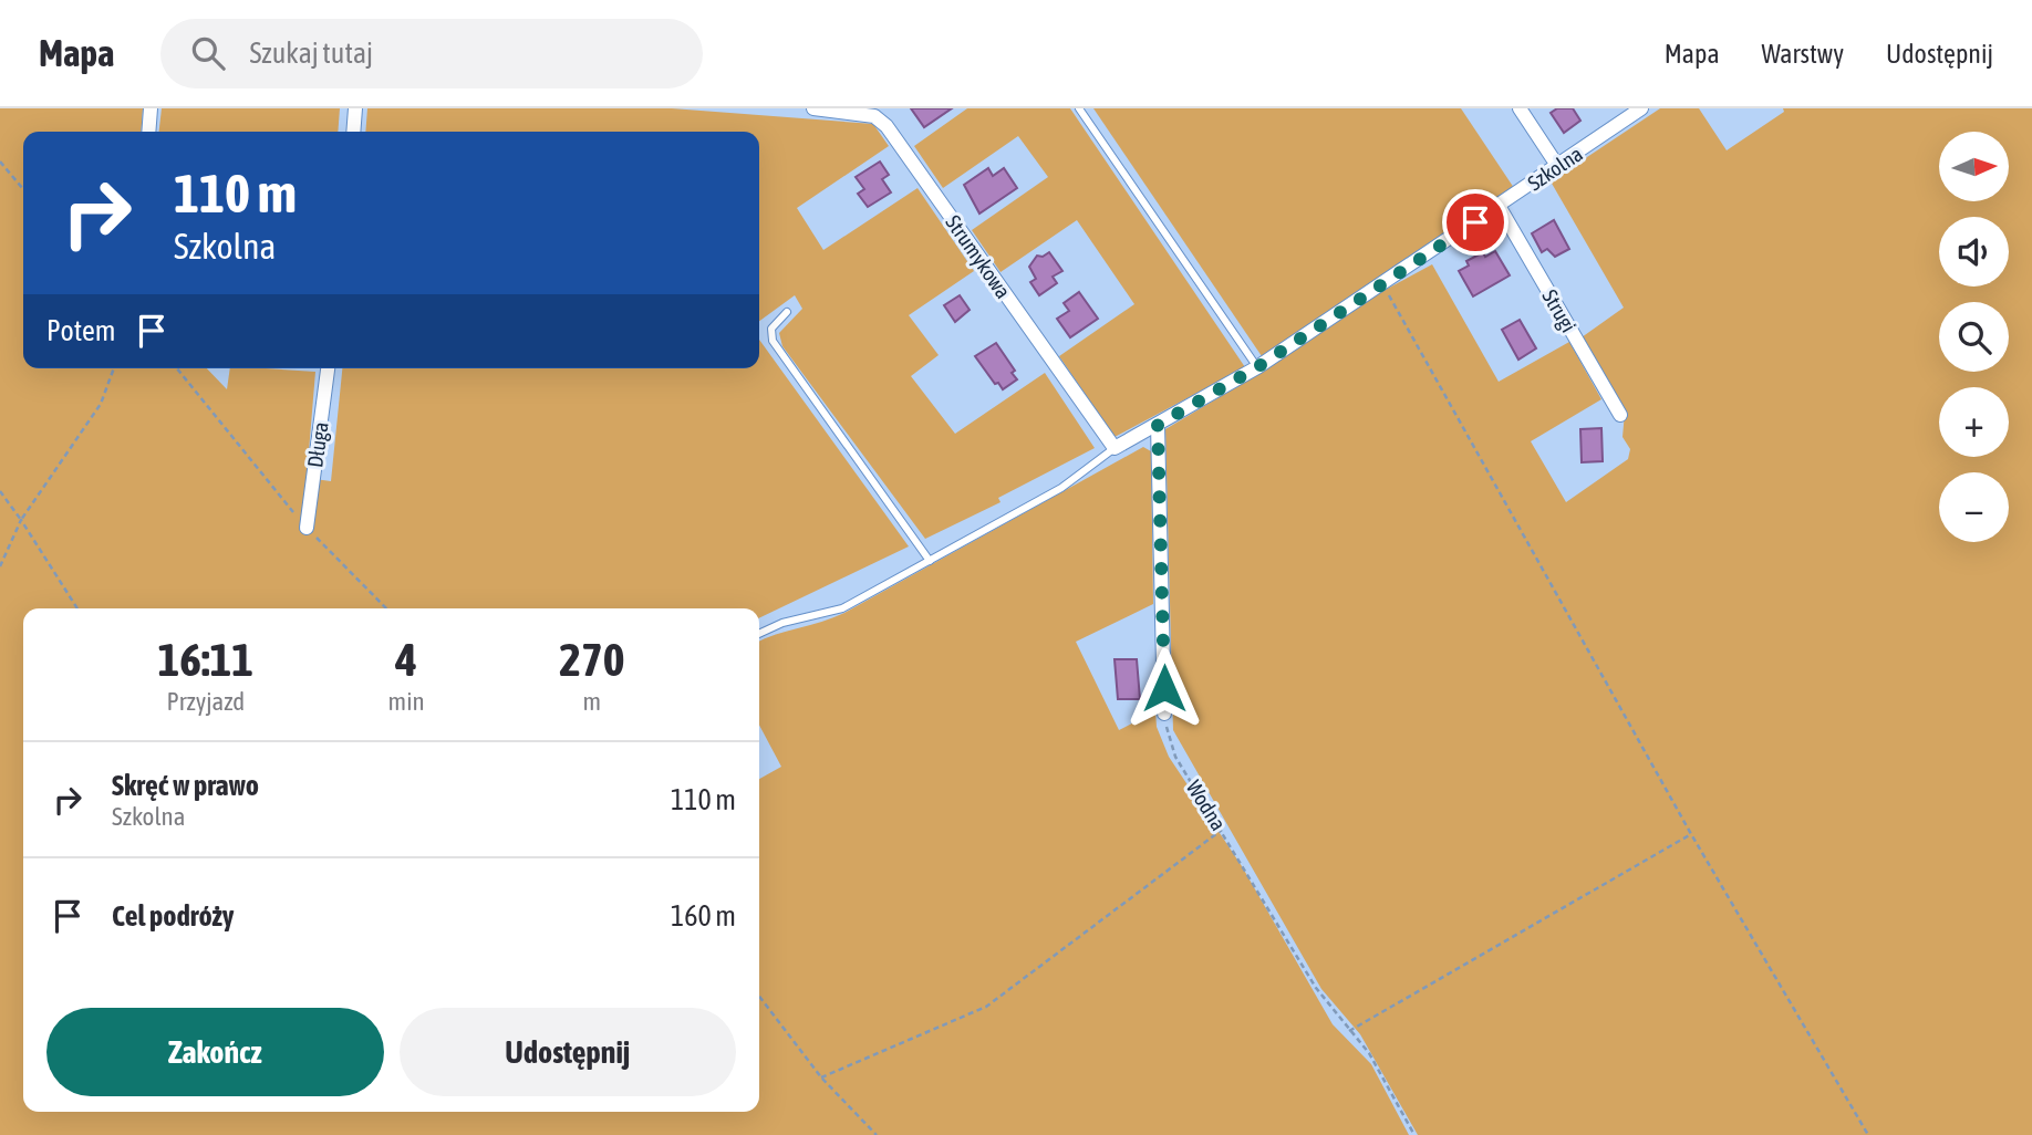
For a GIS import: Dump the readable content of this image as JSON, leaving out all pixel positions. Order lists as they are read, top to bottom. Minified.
{"streets":{"street":["Szkolna","Strumykowa","Strugi","Długa"],"path":["Wodna"]},"crossings":[["Szkolna","Strumykowa"],["Szkolna","Strugi"]],"north":"right","page":{"header":"Mapa","search":"Szukaj tutaj","nav":["Mapa","Warstwy","Udostępnij"],"map_buttons":["+","−"],"turn":["110 m","Szkolna"],"then":"Potem","eta":["16:11","Przyjazd","4","min","270","m"],"list":[{"name":"Skręć w prawo","note":"Szkolna","value":"110 m"},{"name":"Cel podróży","value":"160 m"}],"buttons":["Zakończ","Udostępnij"]}}
